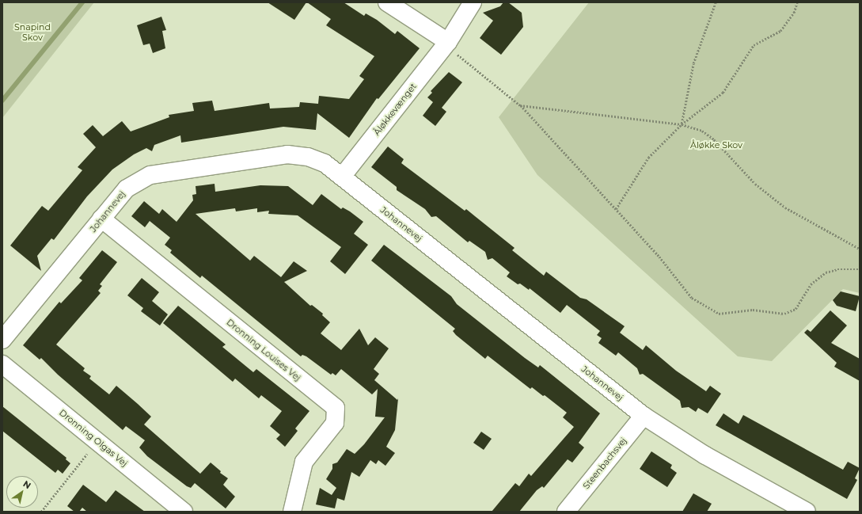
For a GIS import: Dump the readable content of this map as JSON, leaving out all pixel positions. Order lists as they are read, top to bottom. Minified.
{"streets":{"street":["Åløkkevænget","Johannevej","Dronning Louises Vej","Dronning Olgas Vej","Steenbachsvej"]},"crossings":[["Åløkkevænget","Johannevej"],["Johannevej","Dronning Louises Vej"],["Johannevej","Steenbachsvej"]],"parks":["Snapind Skov","Åløkke Skov"],"north":"top right"}
